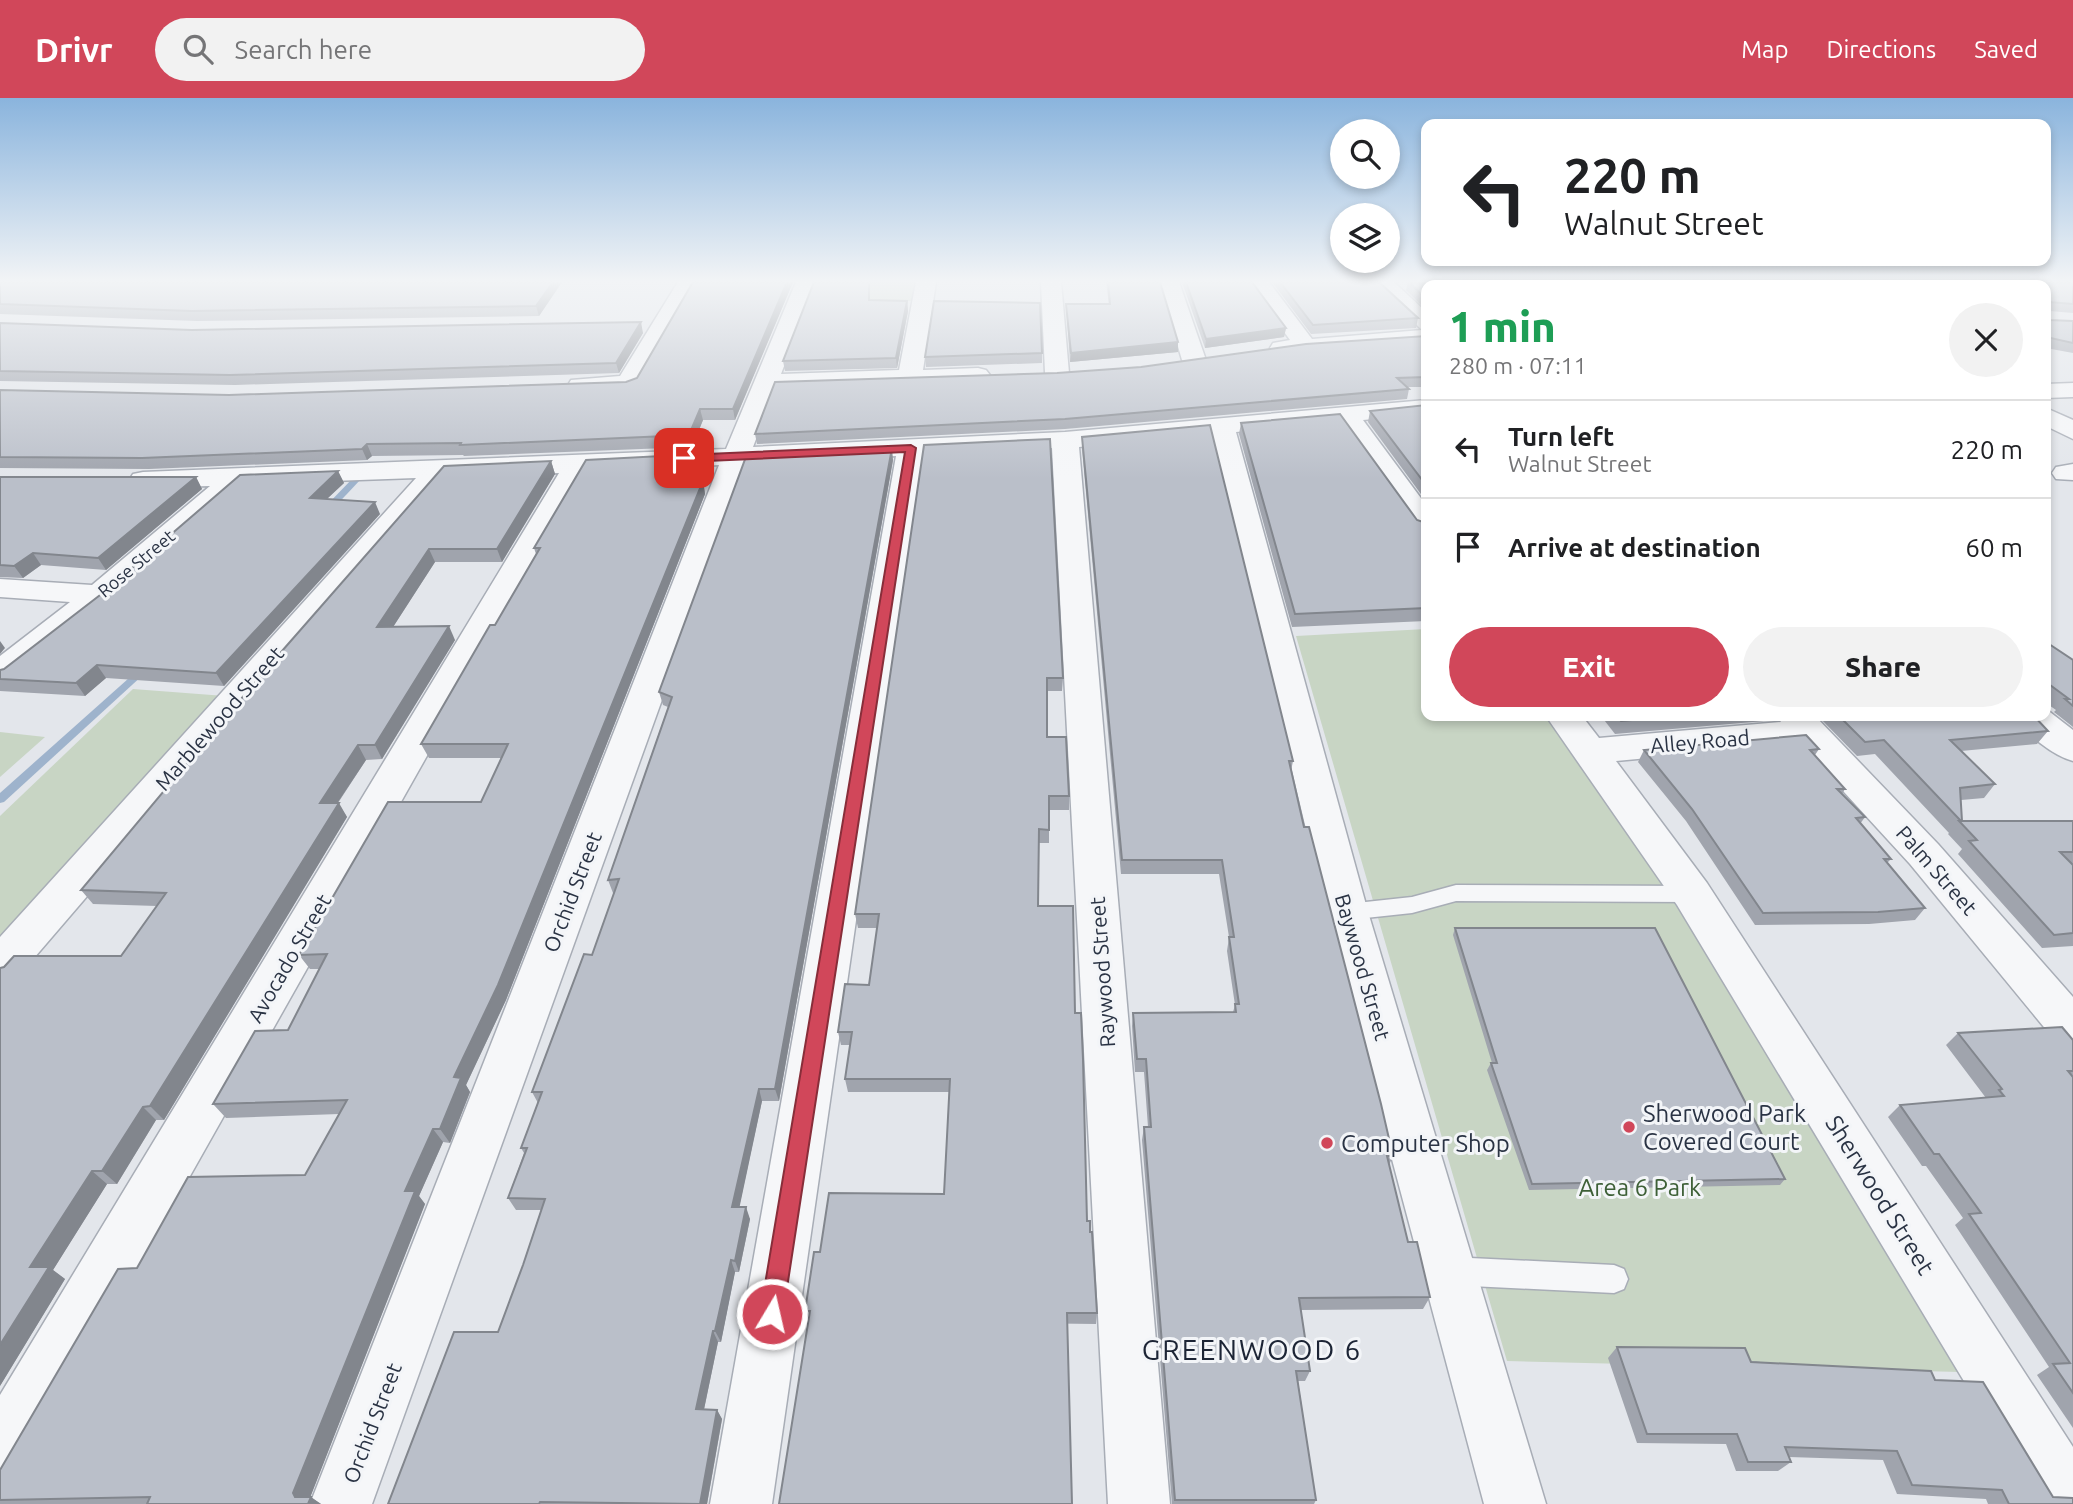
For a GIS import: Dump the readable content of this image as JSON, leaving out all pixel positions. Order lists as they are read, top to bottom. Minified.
{"streets":{"street":["Rose Street","Marblewood Street","Alley Road","Palm Street","Orchid Street","Avocado Street","Baywood Street","Raywood Street","Sherwood Street"]},"crossings":[["Alley Road","Palm Street"],["Alley Road","Sherwood Street"]],"districts":["GREENWOOD 6"],"parks":["Area 6 Park"],"places":["Sherwood Park Covered Court","Computer Shop"],"page":{"header":"Drivr","search":"Search here","nav":["Map","Directions","Saved"],"turn":["220 m","Walnut Street"],"heading":["1 min","280 m · 07:11"],"list":[{"name":"Turn left","note":"Walnut Street","value":"220 m"},{"name":"Arrive at destination","value":"60 m"}],"buttons":["Exit","Share"]}}
